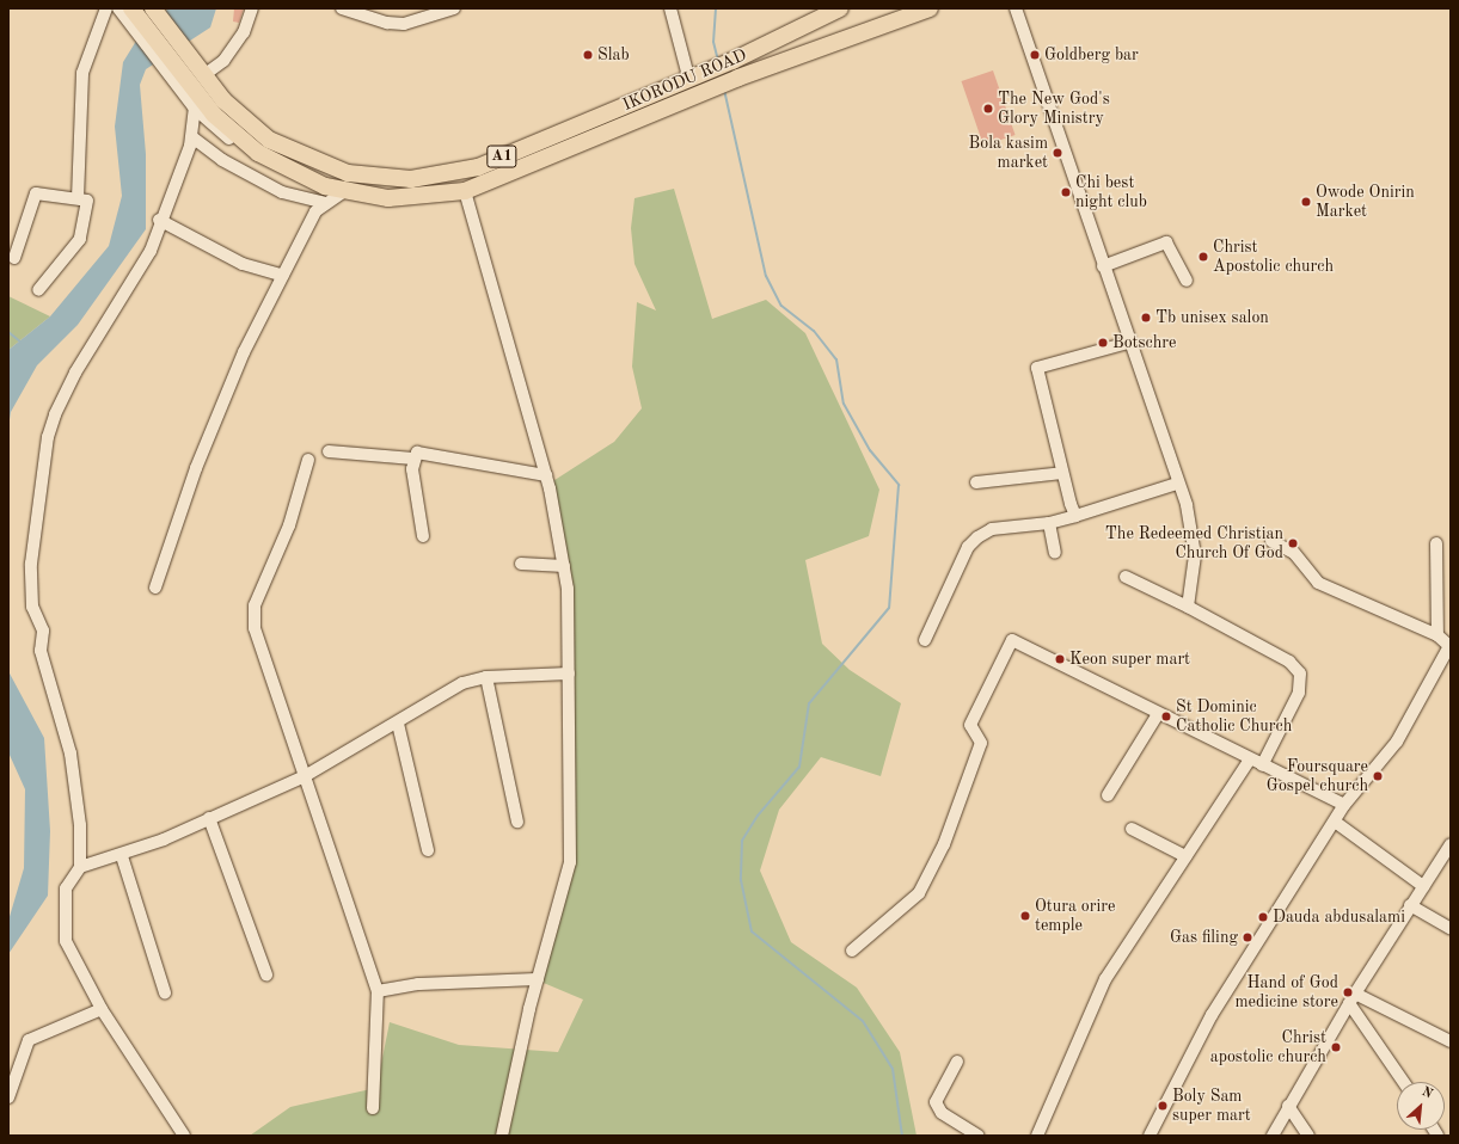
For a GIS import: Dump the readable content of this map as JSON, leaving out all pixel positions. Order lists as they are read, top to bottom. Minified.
{"streets":{"highway":["IKORODU ROAD","A1"]},"places":["Slab","Goldberg bar","The New God's Glory Ministry","Bola kasim market","Chi best night club","Owode Onirin Market","Christ Apostolic church","Tb unisex salon","Botschre","The Redeemed Christian Church Of God","Keon super mart","St Dominic Catholic Church","Foursquare Gospel church","Otura orire temple","Dauda abdusalami","Gas filing","Hand of God medicine store","Christ apostolic church","Boly Sam super mart"],"north":"top right"}
